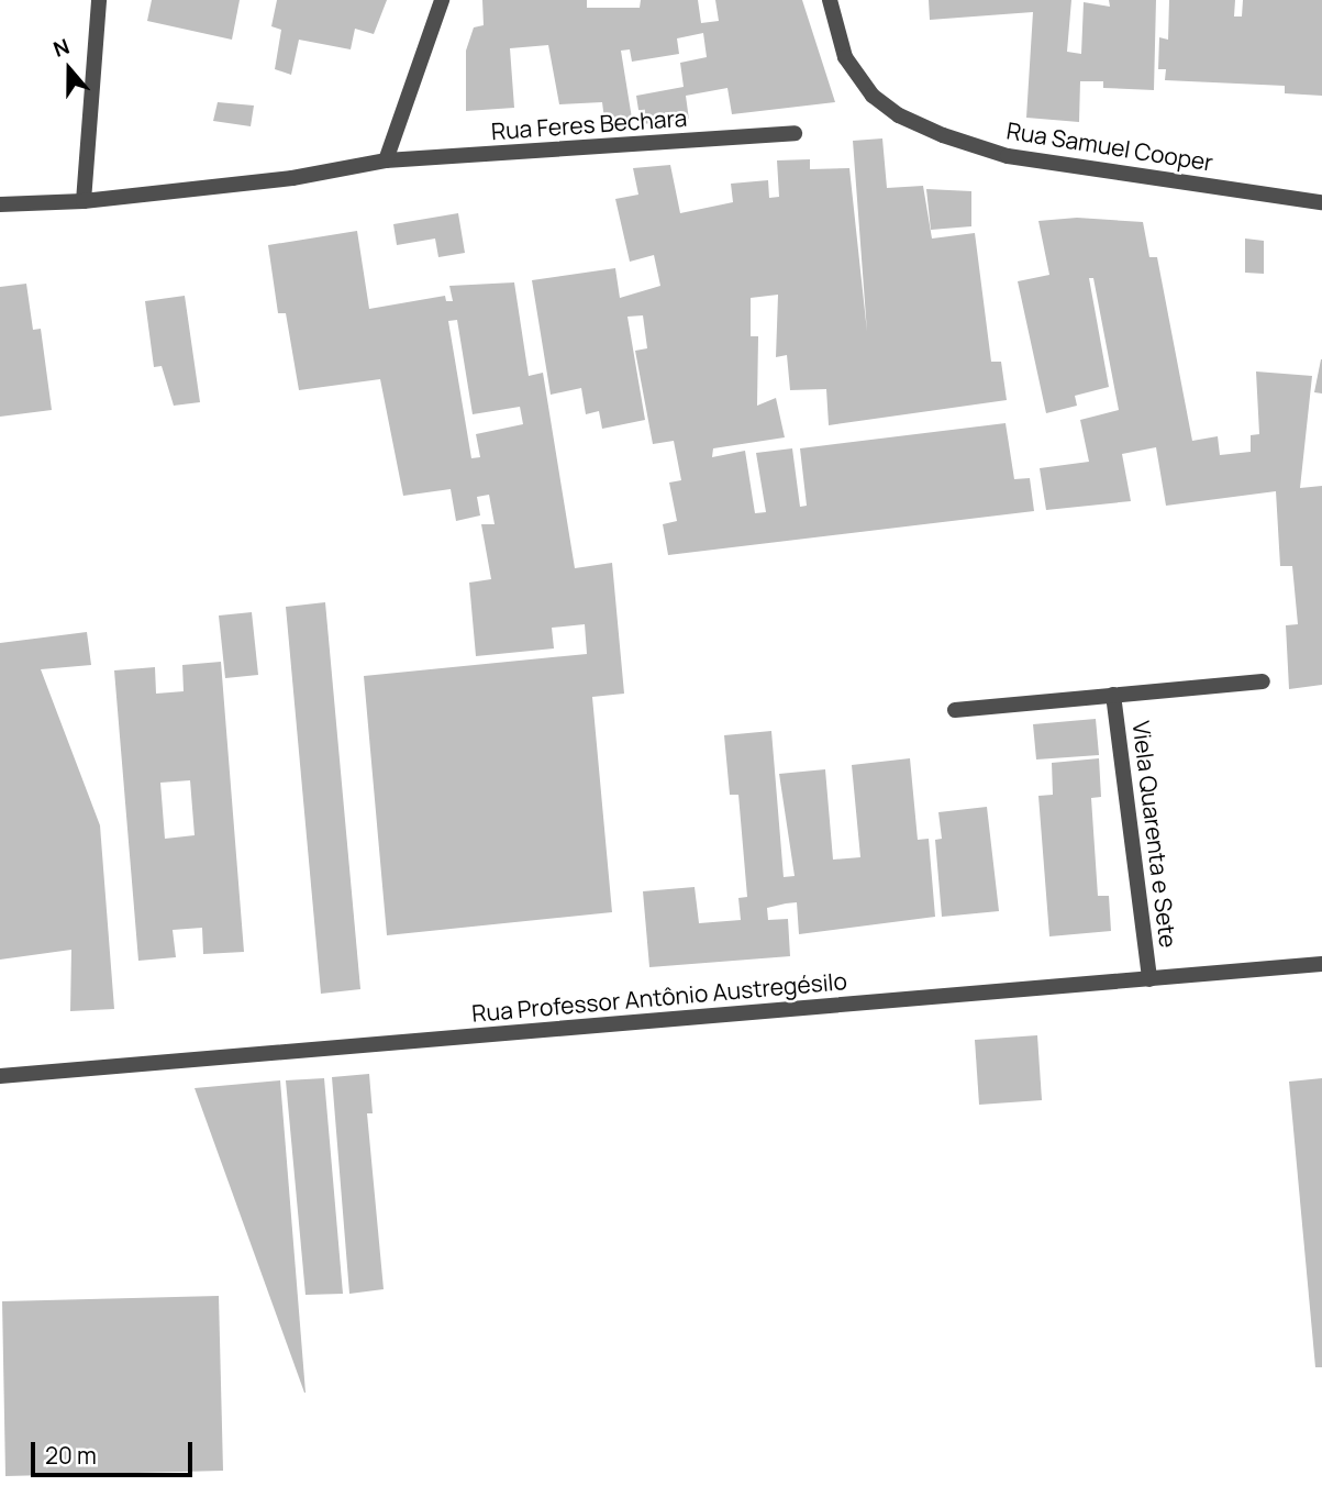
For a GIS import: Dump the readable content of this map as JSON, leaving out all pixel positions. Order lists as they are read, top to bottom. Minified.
{"streets":{"street":["Rua Feres Bechara","Rua Samuel Cooper","Viela Quarenta e Sete","Rua Professor Antônio Austregésilo"]},"crossings":[["Viela Quarenta e Sete","Rua Professor Antônio Austregésilo"]],"scale_bar":"20 m","north":"top"}
